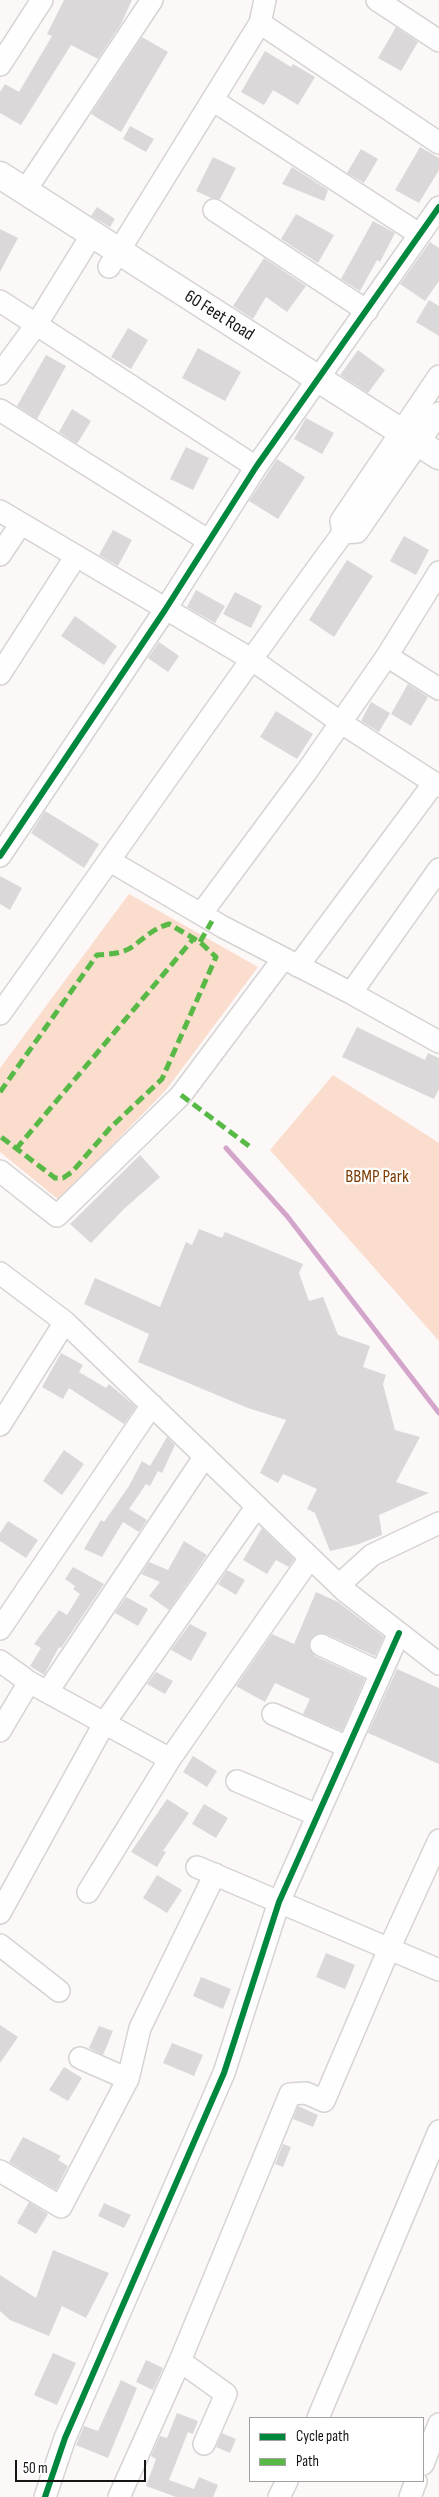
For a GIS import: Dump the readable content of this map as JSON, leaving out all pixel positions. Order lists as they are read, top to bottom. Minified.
{"streets":{"street":["60 Feet Road"]},"parks":["BBMP Park"],"legend":["Cycle path","Path"],"scale_bar":"50 m"}
